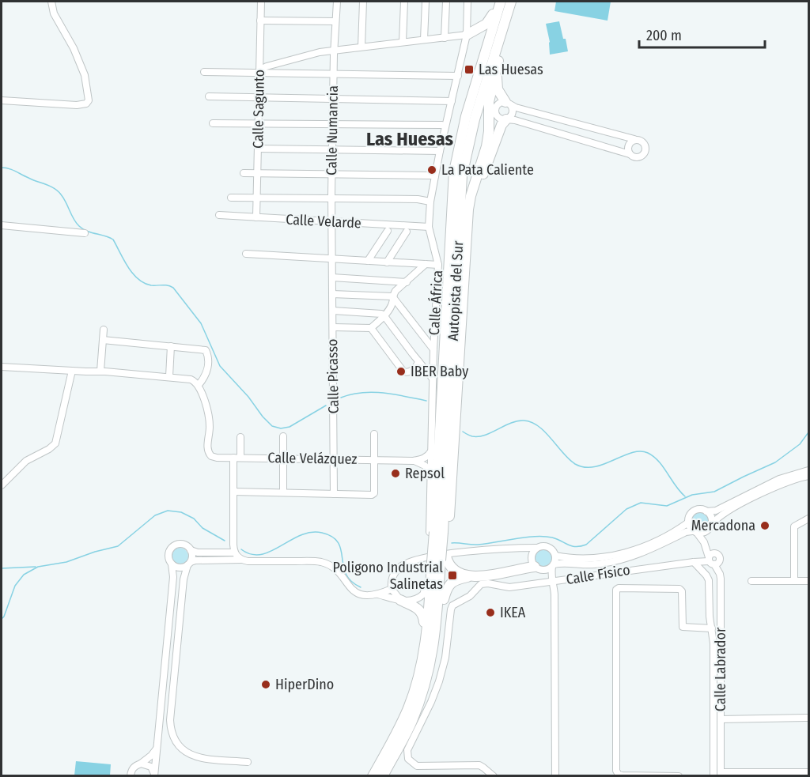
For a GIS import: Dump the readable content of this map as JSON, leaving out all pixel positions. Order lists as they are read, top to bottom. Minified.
{"streets":{"highway":["Autopista del Sur"],"street":["Calle Sagunto","Calle Numancia","Calle Velarde","Calle África","Calle Picasso","Calle Velázquez","Calle Físico","Calle Labrador"]},"crossings":[["Calle Sagunto","Calle Velarde"],["Calle Numancia","Calle Velarde"],["Calle Numancia","Calle Picasso"],["Calle Velarde","Calle África"],["Autopista del Sur","Calle África"],["Calle Picasso","Calle Velázquez"],["Calle Físico","Calle Labrador"]],"districts":["Las Huesas"],"places":{"transit":["Las Huesas","Poligono Industrial Salinetas"],"other":["La Pata Caliente","IBER Baby","Repsol","Mercadona","IKEA","HiperDino"]},"scale_bar":"200 m"}
